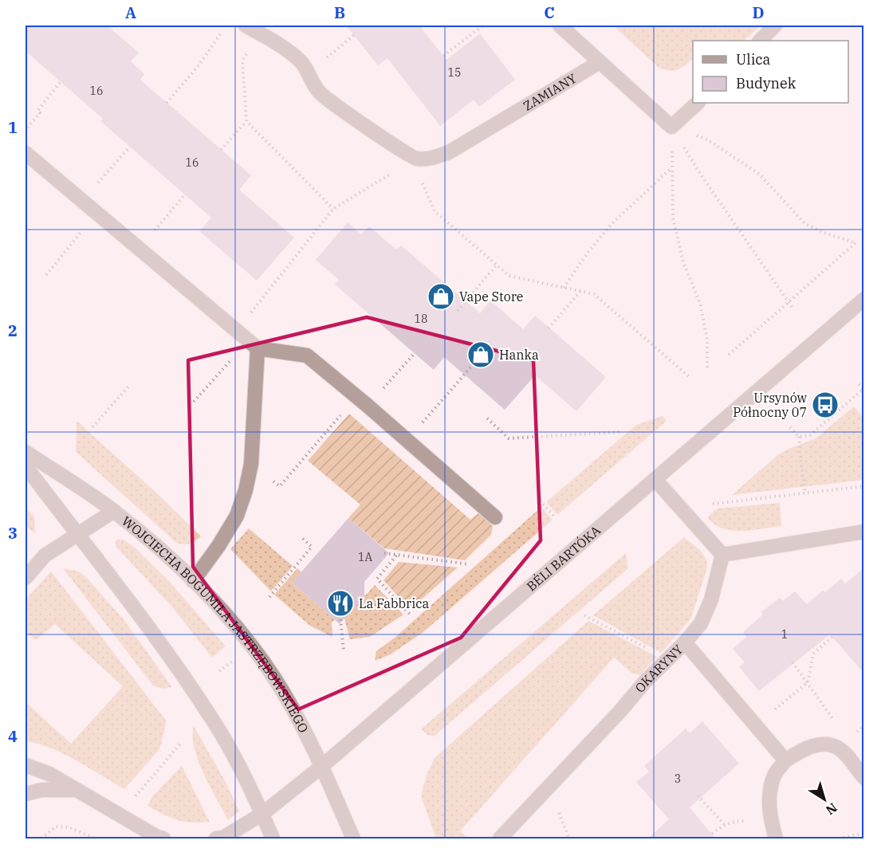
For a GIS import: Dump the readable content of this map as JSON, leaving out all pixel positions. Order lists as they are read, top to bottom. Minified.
{"streets":{"street":["ZAMIANY","BÉLI BARTÓKA","WOJCIECHA BOGUMIŁA JASTRZĘBOWSKIEGO","OKARYNY"]},"crossings":[["BÉLI BARTÓKA","WOJCIECHA BOGUMIŁA JASTRZĘBOWSKIEGO"]],"places":{"shop":["Vape Store","Hanka"],"bus stop":["Ursynów Północny 07"],"restaurant":["La Fabbrica"]},"house_numbers":["15","16","16","18","1A","1","3"],"legend":["Ulica","Budynek"],"north":"bottom right","grid":{"columns":["A","B","C","D"],"rows":["1","2","3","4"]}}
